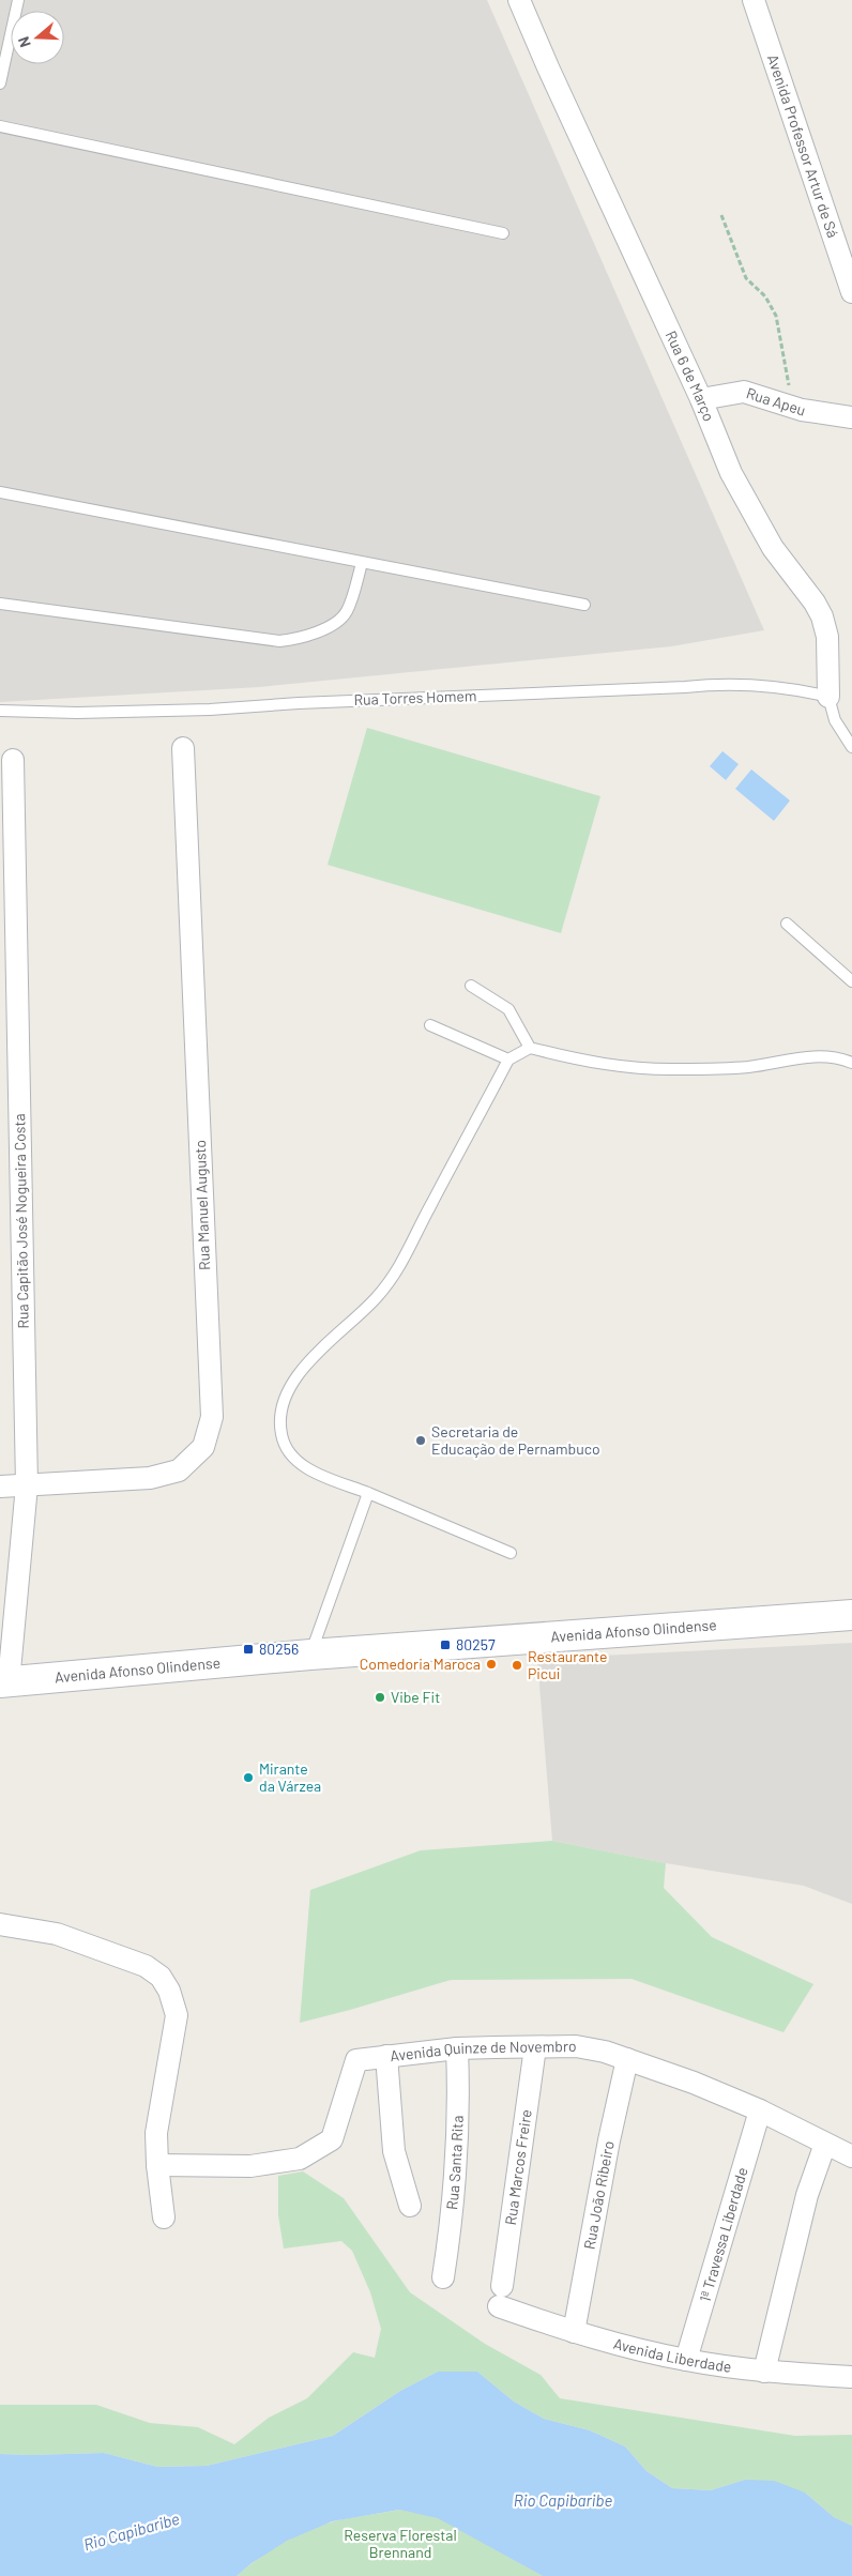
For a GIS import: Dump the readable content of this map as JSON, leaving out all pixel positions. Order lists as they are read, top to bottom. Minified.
{"streets":{"main road":["Avenida Afonso Olindense"],"street":["Avenida Professor Artur de Sá","Rua 6 de Março","Rua Apeu","Rua Manuel Augusto","Rua Capitão José Nogueira Costa","Avenida Quinze de Novembro","Rua Santa Rita","Rua Marcos Freire","Rua João Ribeiro","1ª Travessa Liberdade","Avenida Liberdade"],"lane":["Rua Torres Homem"]},"crossings":[["Rua 6 de Março","Rua Apeu"],["Rua 6 de Março","Rua Torres Homem"],["Rua Manuel Augusto","Rua Capitão José Nogueira Costa"],["Rua Capitão José Nogueira Costa","Avenida Afonso Olindense"],["Avenida Quinze de Novembro","Rua Santa Rita"],["Avenida Quinze de Novembro","Rua Marcos Freire"],["Avenida Quinze de Novembro","Rua João Ribeiro"],["Avenida Quinze de Novembro","1ª Travessa Liberdade"],["Rua Marcos Freire","Avenida Liberdade"],["Rua João Ribeiro","Avenida Liberdade"],["1ª Travessa Liberdade","Avenida Liberdade"]],"water":["Rio Capibaribe"],"parks":["Reserva Florestal Brennand"],"places":{"other":["Secretaria de Educação de Pernambuco","Comedoria Maroca","Restaurante Picui","Vibe Fit","Mirante da Várzea"],"transit":["80257","80256"]},"north":"left"}
